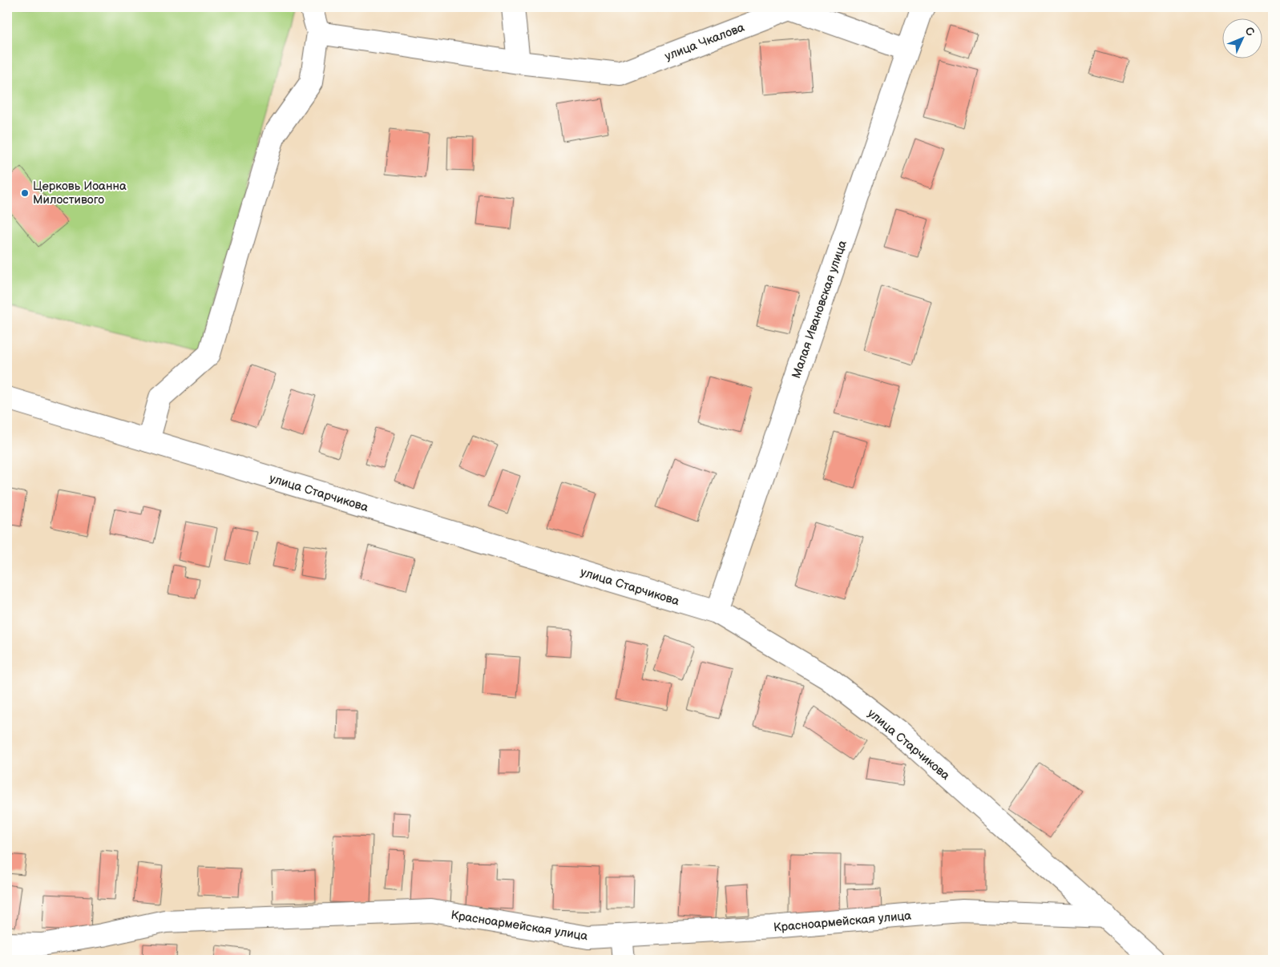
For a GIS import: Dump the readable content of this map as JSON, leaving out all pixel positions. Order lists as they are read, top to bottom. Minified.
{"streets":{"street":["улица Чкалова","Малая Ивановская улица","улица Старчикова","Красноармейская улица"]},"crossings":[["улица Чкалова","Малая Ивановская улица"],["Малая Ивановская улица","улица Старчикова"],["улица Старчикова","Красноармейская улица"]],"places":["Церковь Иоанна Милостивого"],"north":"top right"}
